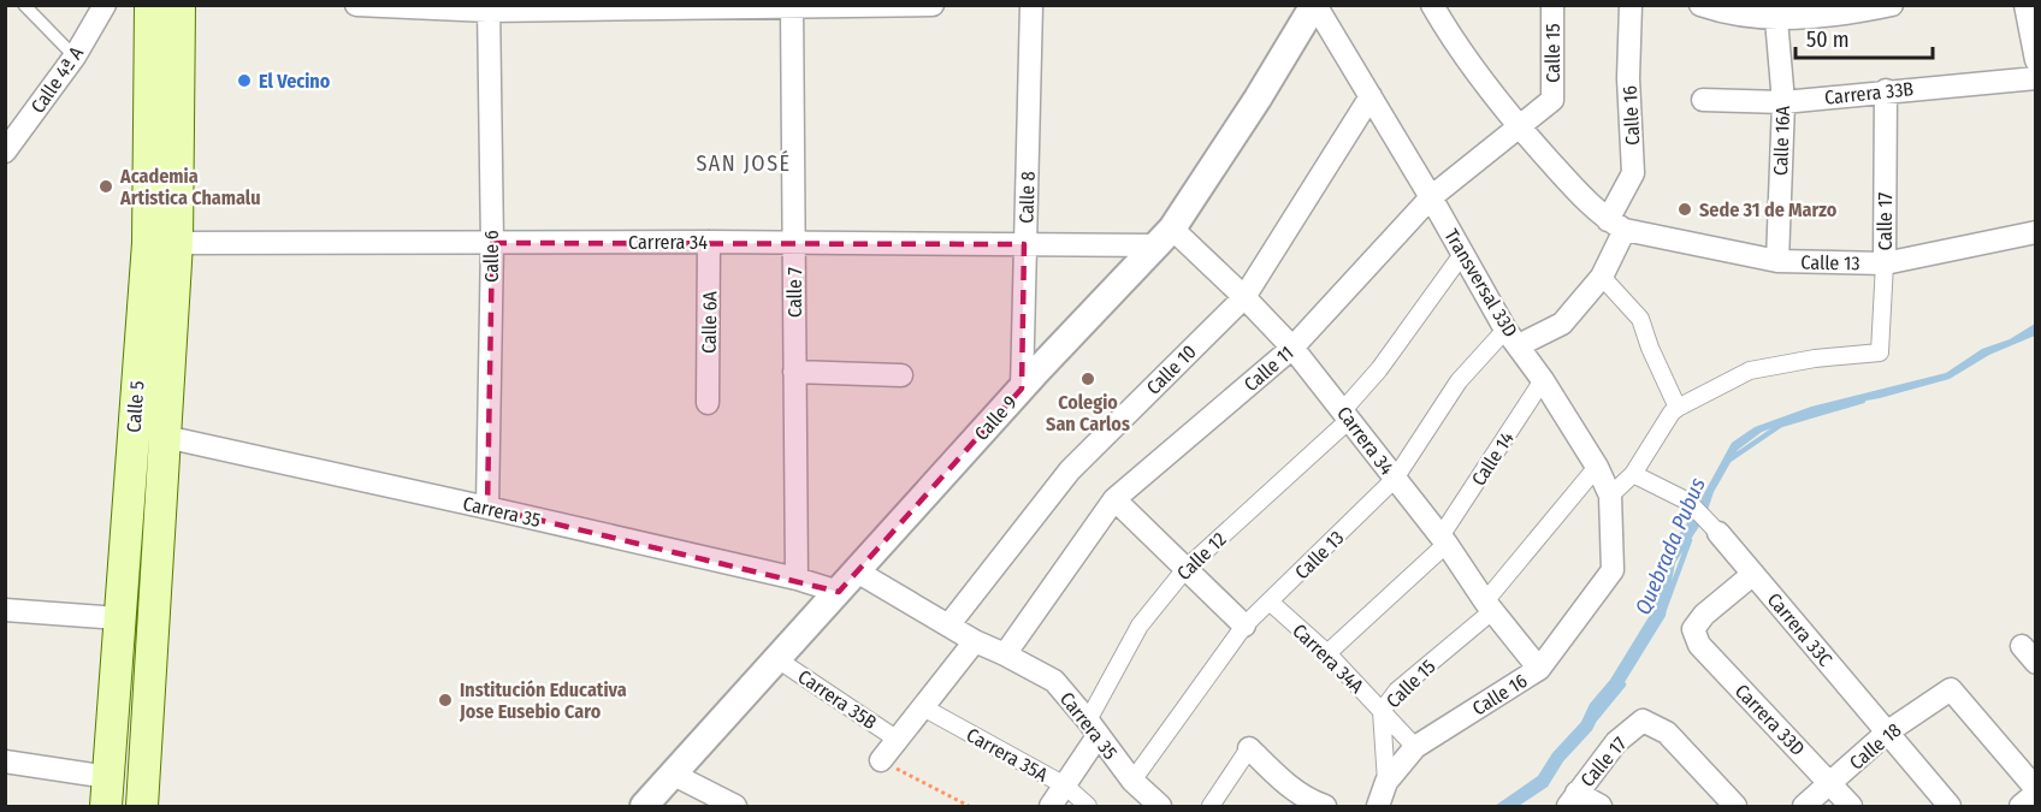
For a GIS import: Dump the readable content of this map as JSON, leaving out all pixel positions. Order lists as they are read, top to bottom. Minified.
{"streets":{"main road":["Calle 5"],"street":["Calle 15","Calle 4ª A","Carrera 33B","Calle 16","Calle 16A","Calle 8","Calle 17","Carrera 34","Calle 6","Calle 13","Transversal 33D","Calle 7","Calle 6A","Calle 11","Calle 10","Calle 9","Calle 14","Carrera 35","Calle 12","Carrera 33C","Carrera 34A","Carrera 35B","Carrera 33D","Calle 18","Carrera 35A"]},"crossings":[["Calle 15","Calle 16"],["Calle 15","Carrera 34"],["Calle 15","Transversal 33D"],["Calle 15","Calle 11"],["Calle 15","Carrera 34A"],["Carrera 33B","Calle 16A"],["Carrera 33B","Calle 17"],["Calle 16","Carrera 34"],["Calle 16","Calle 13"],["Calle 16","Transversal 33D"],["Calle 16","Carrera 34A"],["Calle 16A","Calle 13"],["Calle 8","Carrera 34"],["Calle 8","Calle 9"],["Calle 17","Calle 13"],["Carrera 34","Calle 6"],["Carrera 34","Calle 13"],["Carrera 34","Calle 7"],["Carrera 34","Calle 6A"],["Carrera 34","Calle 11"],["Carrera 34","Calle 10"],["Carrera 34","Calle 5"],["Carrera 34","Calle 9"],["Carrera 34","Calle 14"],["Carrera 34","Calle 12"],["Calle 6","Carrera 35"],["Calle 13","Transversal 33D"],["Calle 13","Carrera 35"],["Calle 13","Carrera 34A"],["Transversal 33D","Calle 11"],["Transversal 33D","Calle 10"],["Transversal 33D","Calle 9"],["Transversal 33D","Calle 14"],["Transversal 33D","Calle 12"],["Calle 7","Carrera 35"],["Calle 11","Carrera 35"],["Calle 10","Carrera 35"],["Calle 5","Carrera 35"],["Calle 9","Carrera 35"],["Calle 9","Carrera 35B"],["Calle 14","Carrera 34A"],["Carrera 35","Calle 12"],["Calle 12","Carrera 35A"],["Carrera 33C","Carrera 33D"],["Carrera 33C","Calle 18"],["Carrera 33D","Calle 18"]],"districts":["SAN JOSÉ"],"water":["Quebrada Pubus"],"places":["El Vecino","Academia Artistica Chamalu","Sede 31 de Marzo","Colegio San Carlos","Institución Educativa Jose Eusebio Caro"],"scale_bar":"50 m"}
